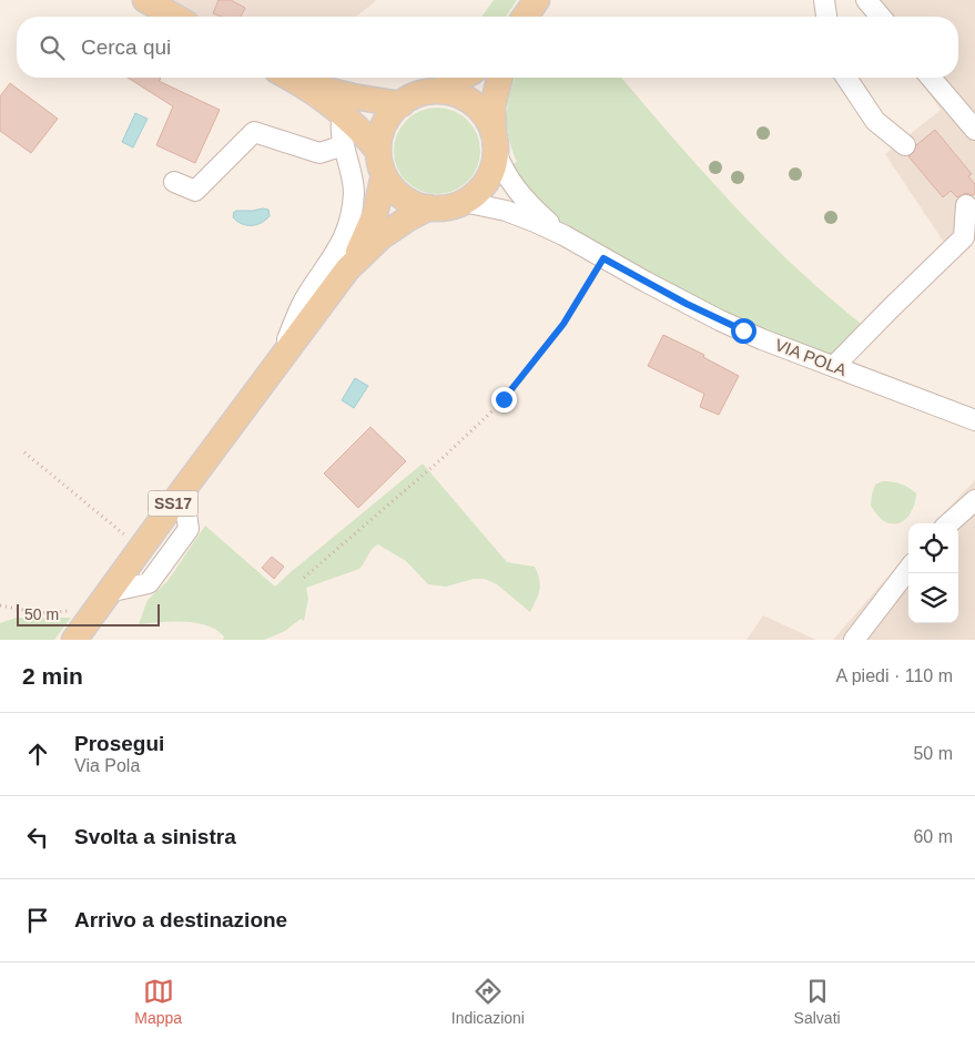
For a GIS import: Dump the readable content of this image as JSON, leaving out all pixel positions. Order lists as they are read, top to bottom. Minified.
{"streets":{"main road":["SS17"],"street":["VIA POLA"]},"scale_bar":"50 m","page":{"search":"Cerca qui","scale":"50 m","heading":["2 min","A piedi · 110 m"],"list":[["Prosegui","Via Pola","50 m"],["Svolta a sinistra","60 m"],"Arrivo a destinazione"],"nav":["Mappa","Indicazioni","Salvati"]}}
